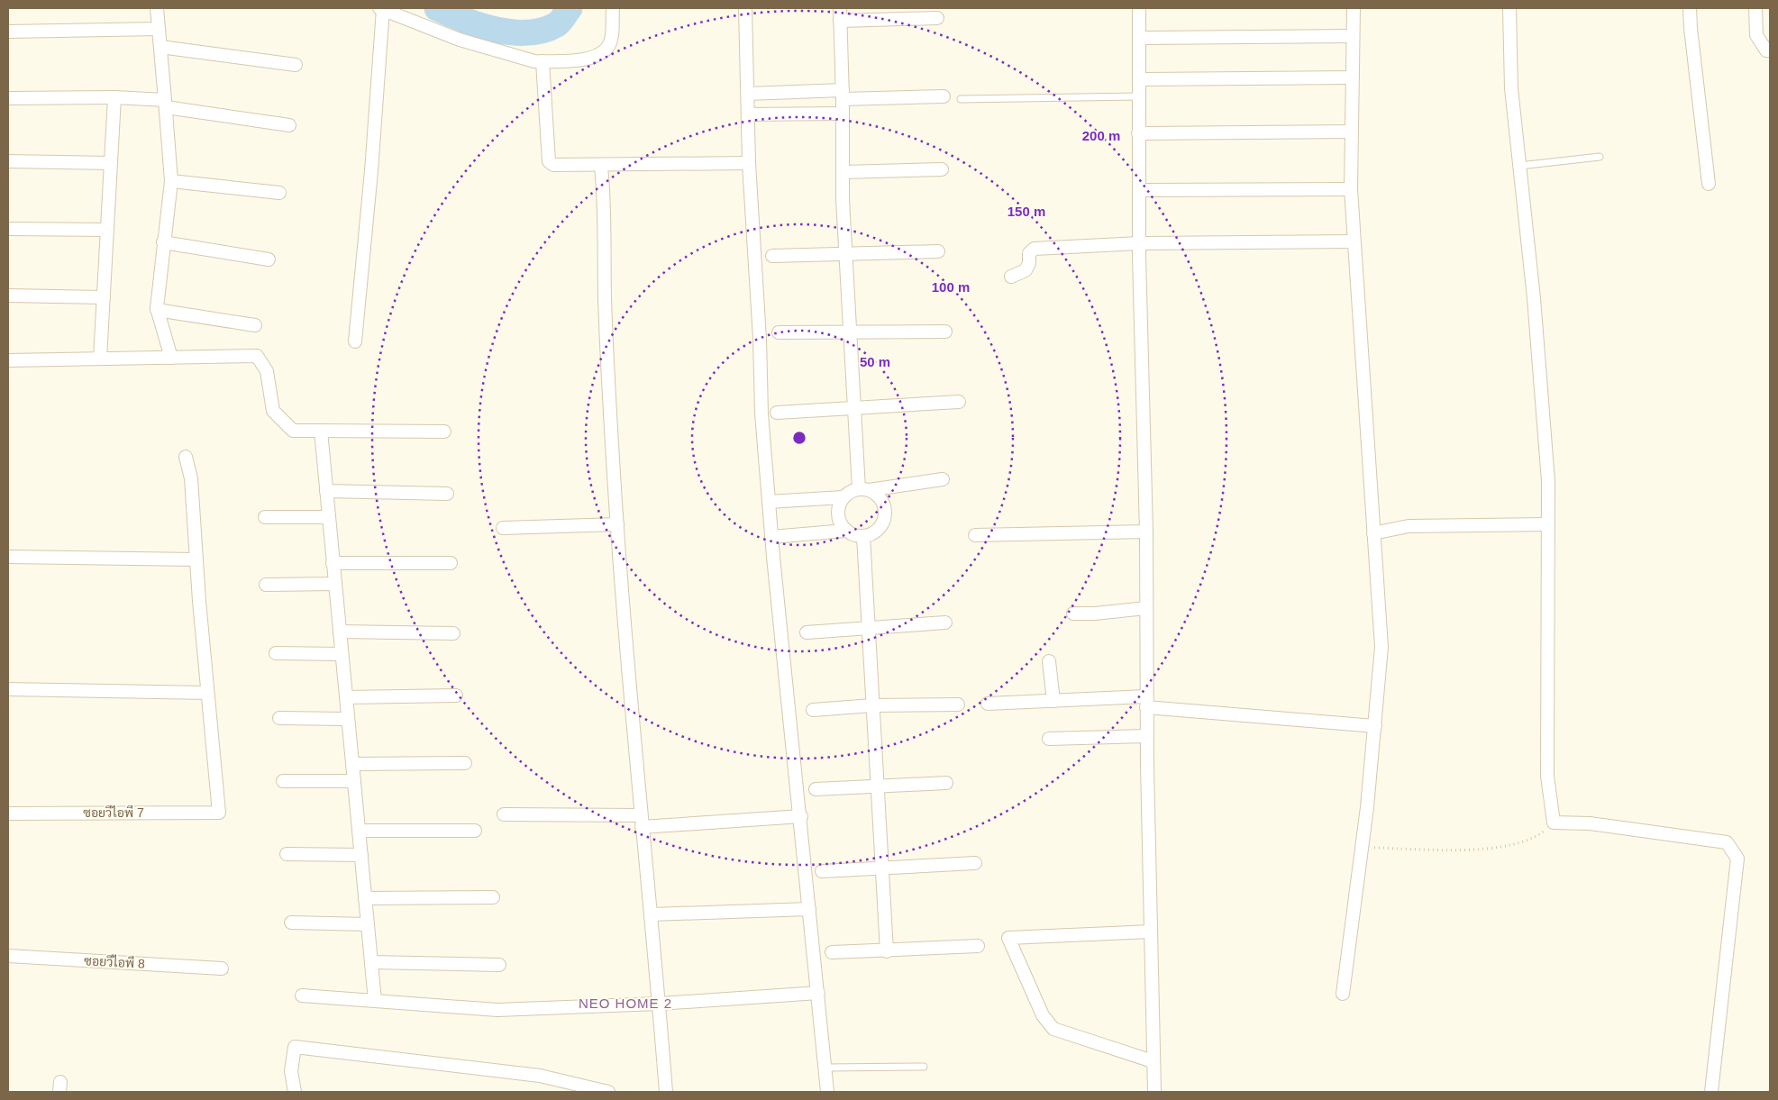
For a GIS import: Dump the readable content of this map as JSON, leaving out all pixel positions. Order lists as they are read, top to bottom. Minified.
{"streets":{"street":["ซอยวีไอพี 7","ซอยวีไอพี 8"]},"districts":["NEO HOME 2"],"rings":["200 m","150 m","100 m","50 m"]}
